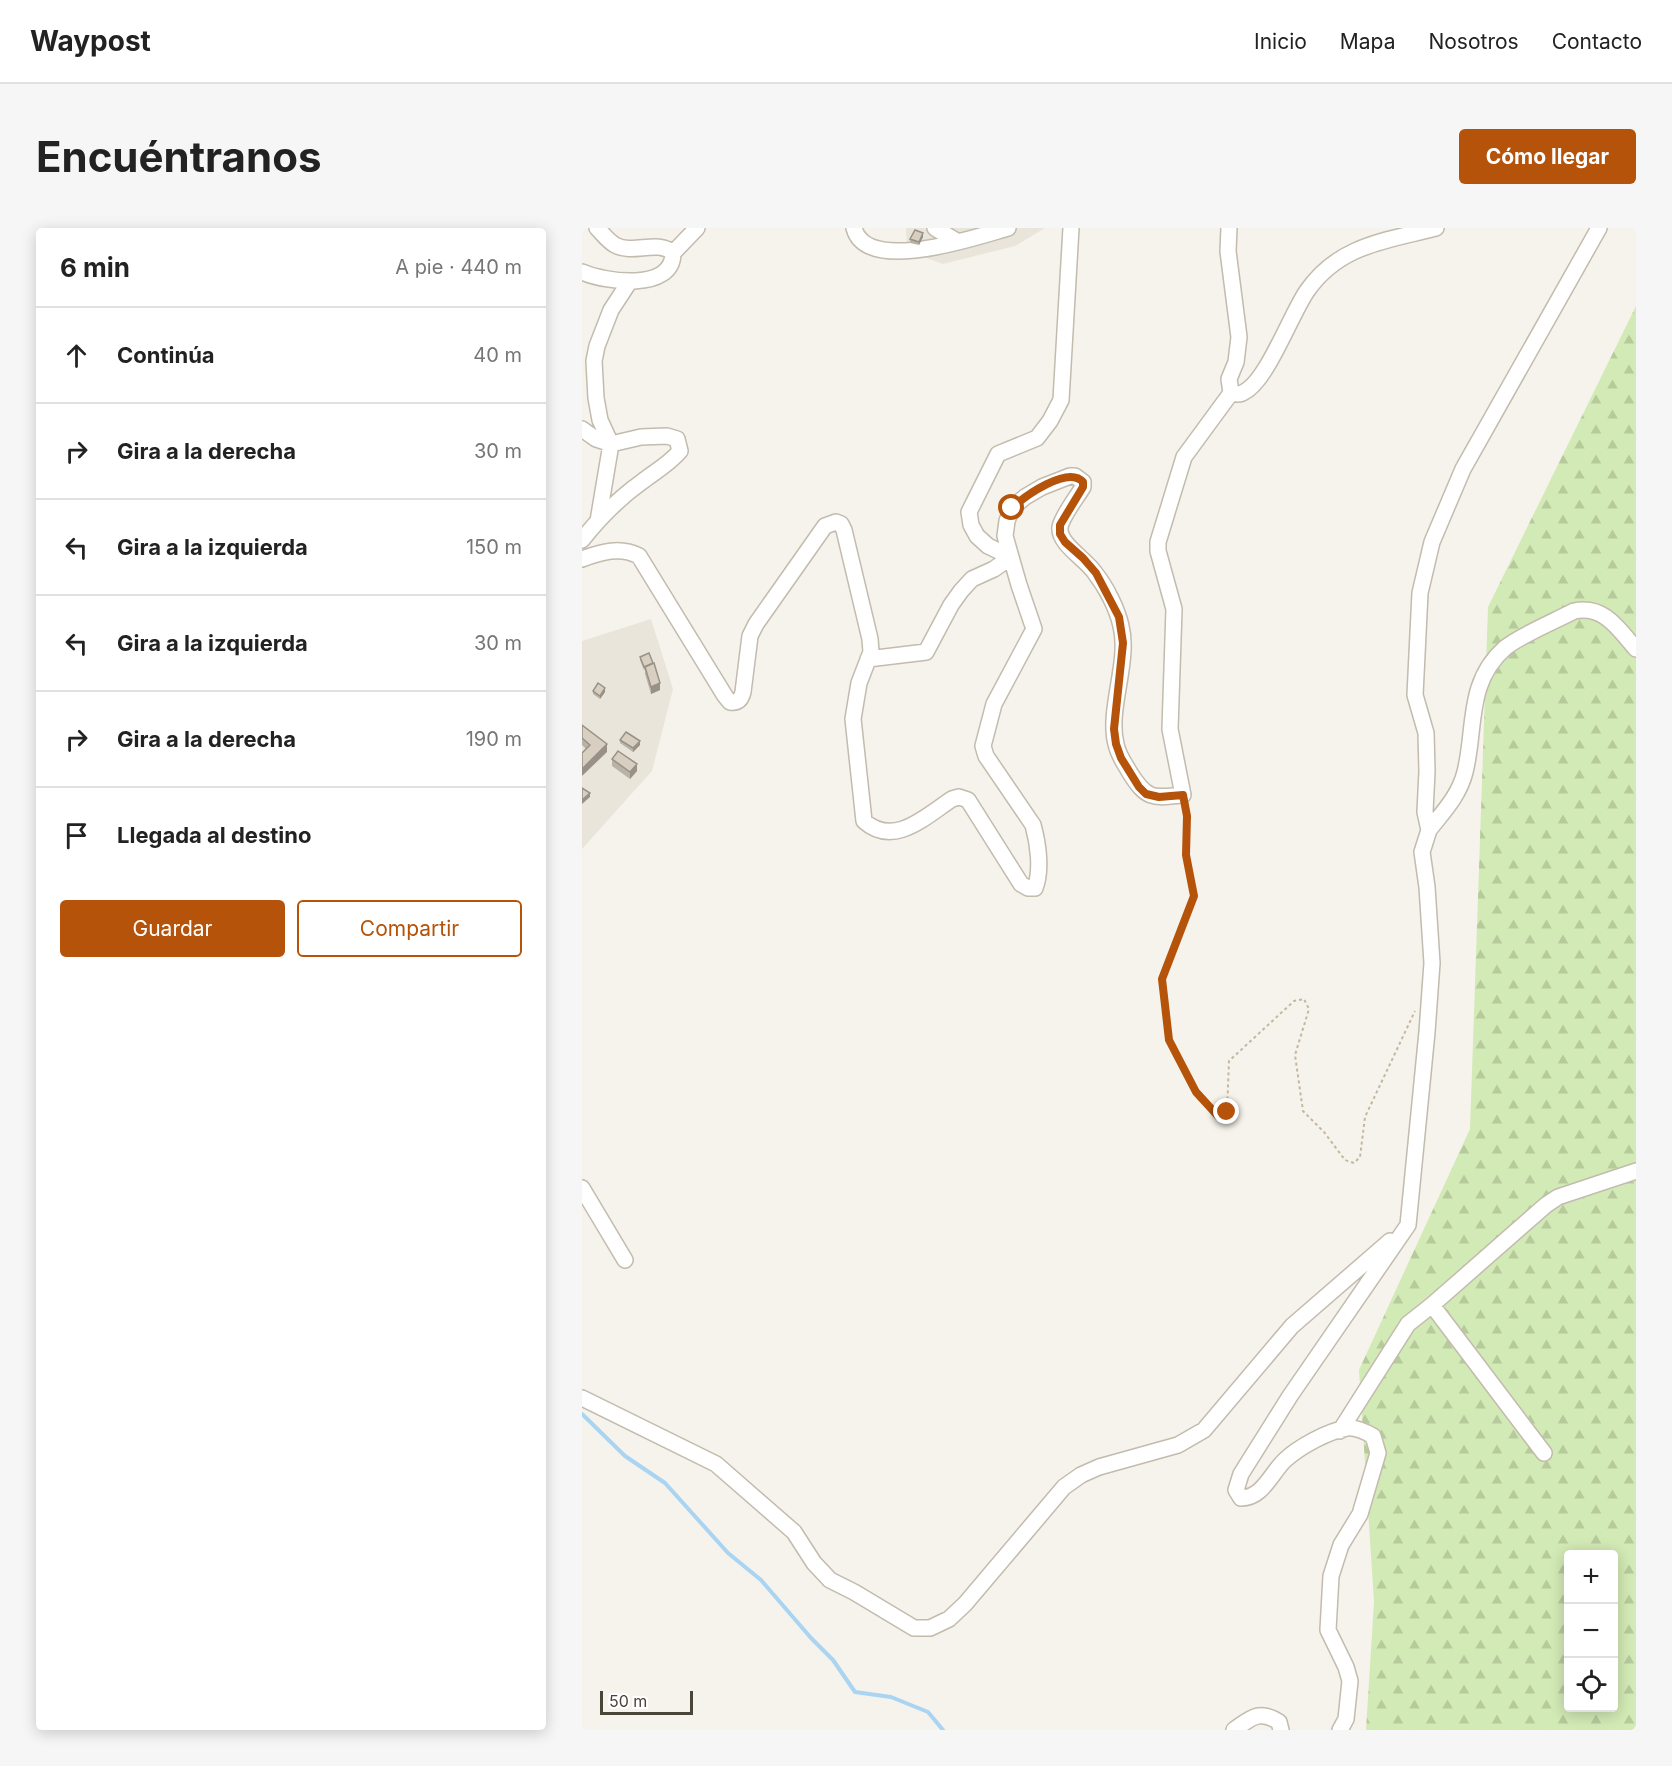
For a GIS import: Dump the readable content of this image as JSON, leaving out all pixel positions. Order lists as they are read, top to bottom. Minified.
{"scale_bar":"50 m","page":{"header":"Waypost","nav":["Inicio","Mapa","Nosotros","Contacto"],"buttons":["Cómo llegar",["Guardar","Compartir"]],"title":"Encuéntranos","heading":["6 min","A pie · 440 m"],"list":[["Continúa","40 m"],["Gira a la derecha","30 m"],["Gira a la izquierda","150 m"],["Gira a la izquierda","30 m"],["Gira a la derecha","190 m"],"Llegada al destino"],"map_buttons":["+","−"],"scale":"50 m"}}
